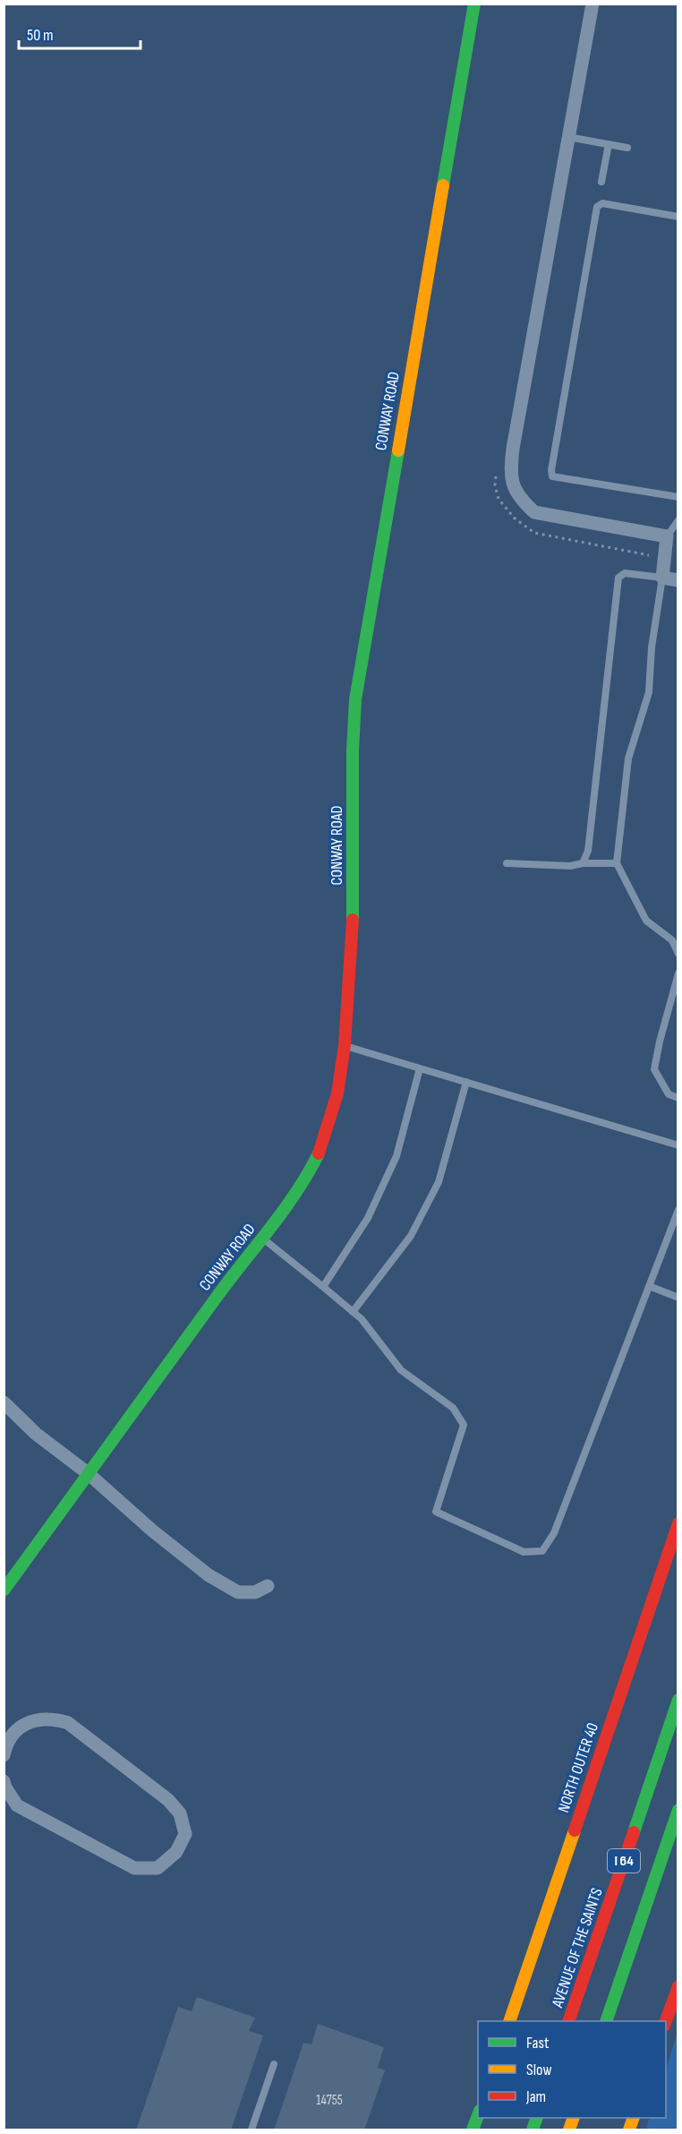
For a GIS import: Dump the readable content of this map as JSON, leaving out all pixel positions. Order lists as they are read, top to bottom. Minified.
{"streets":{"main road":["CONWAY ROAD","NORTH OUTER 40","I 64","AVENUE OF THE SAINTS"]},"house_numbers":["14755"],"legend":["Fast","Slow","Jam"],"scale_bar":"50 m"}
